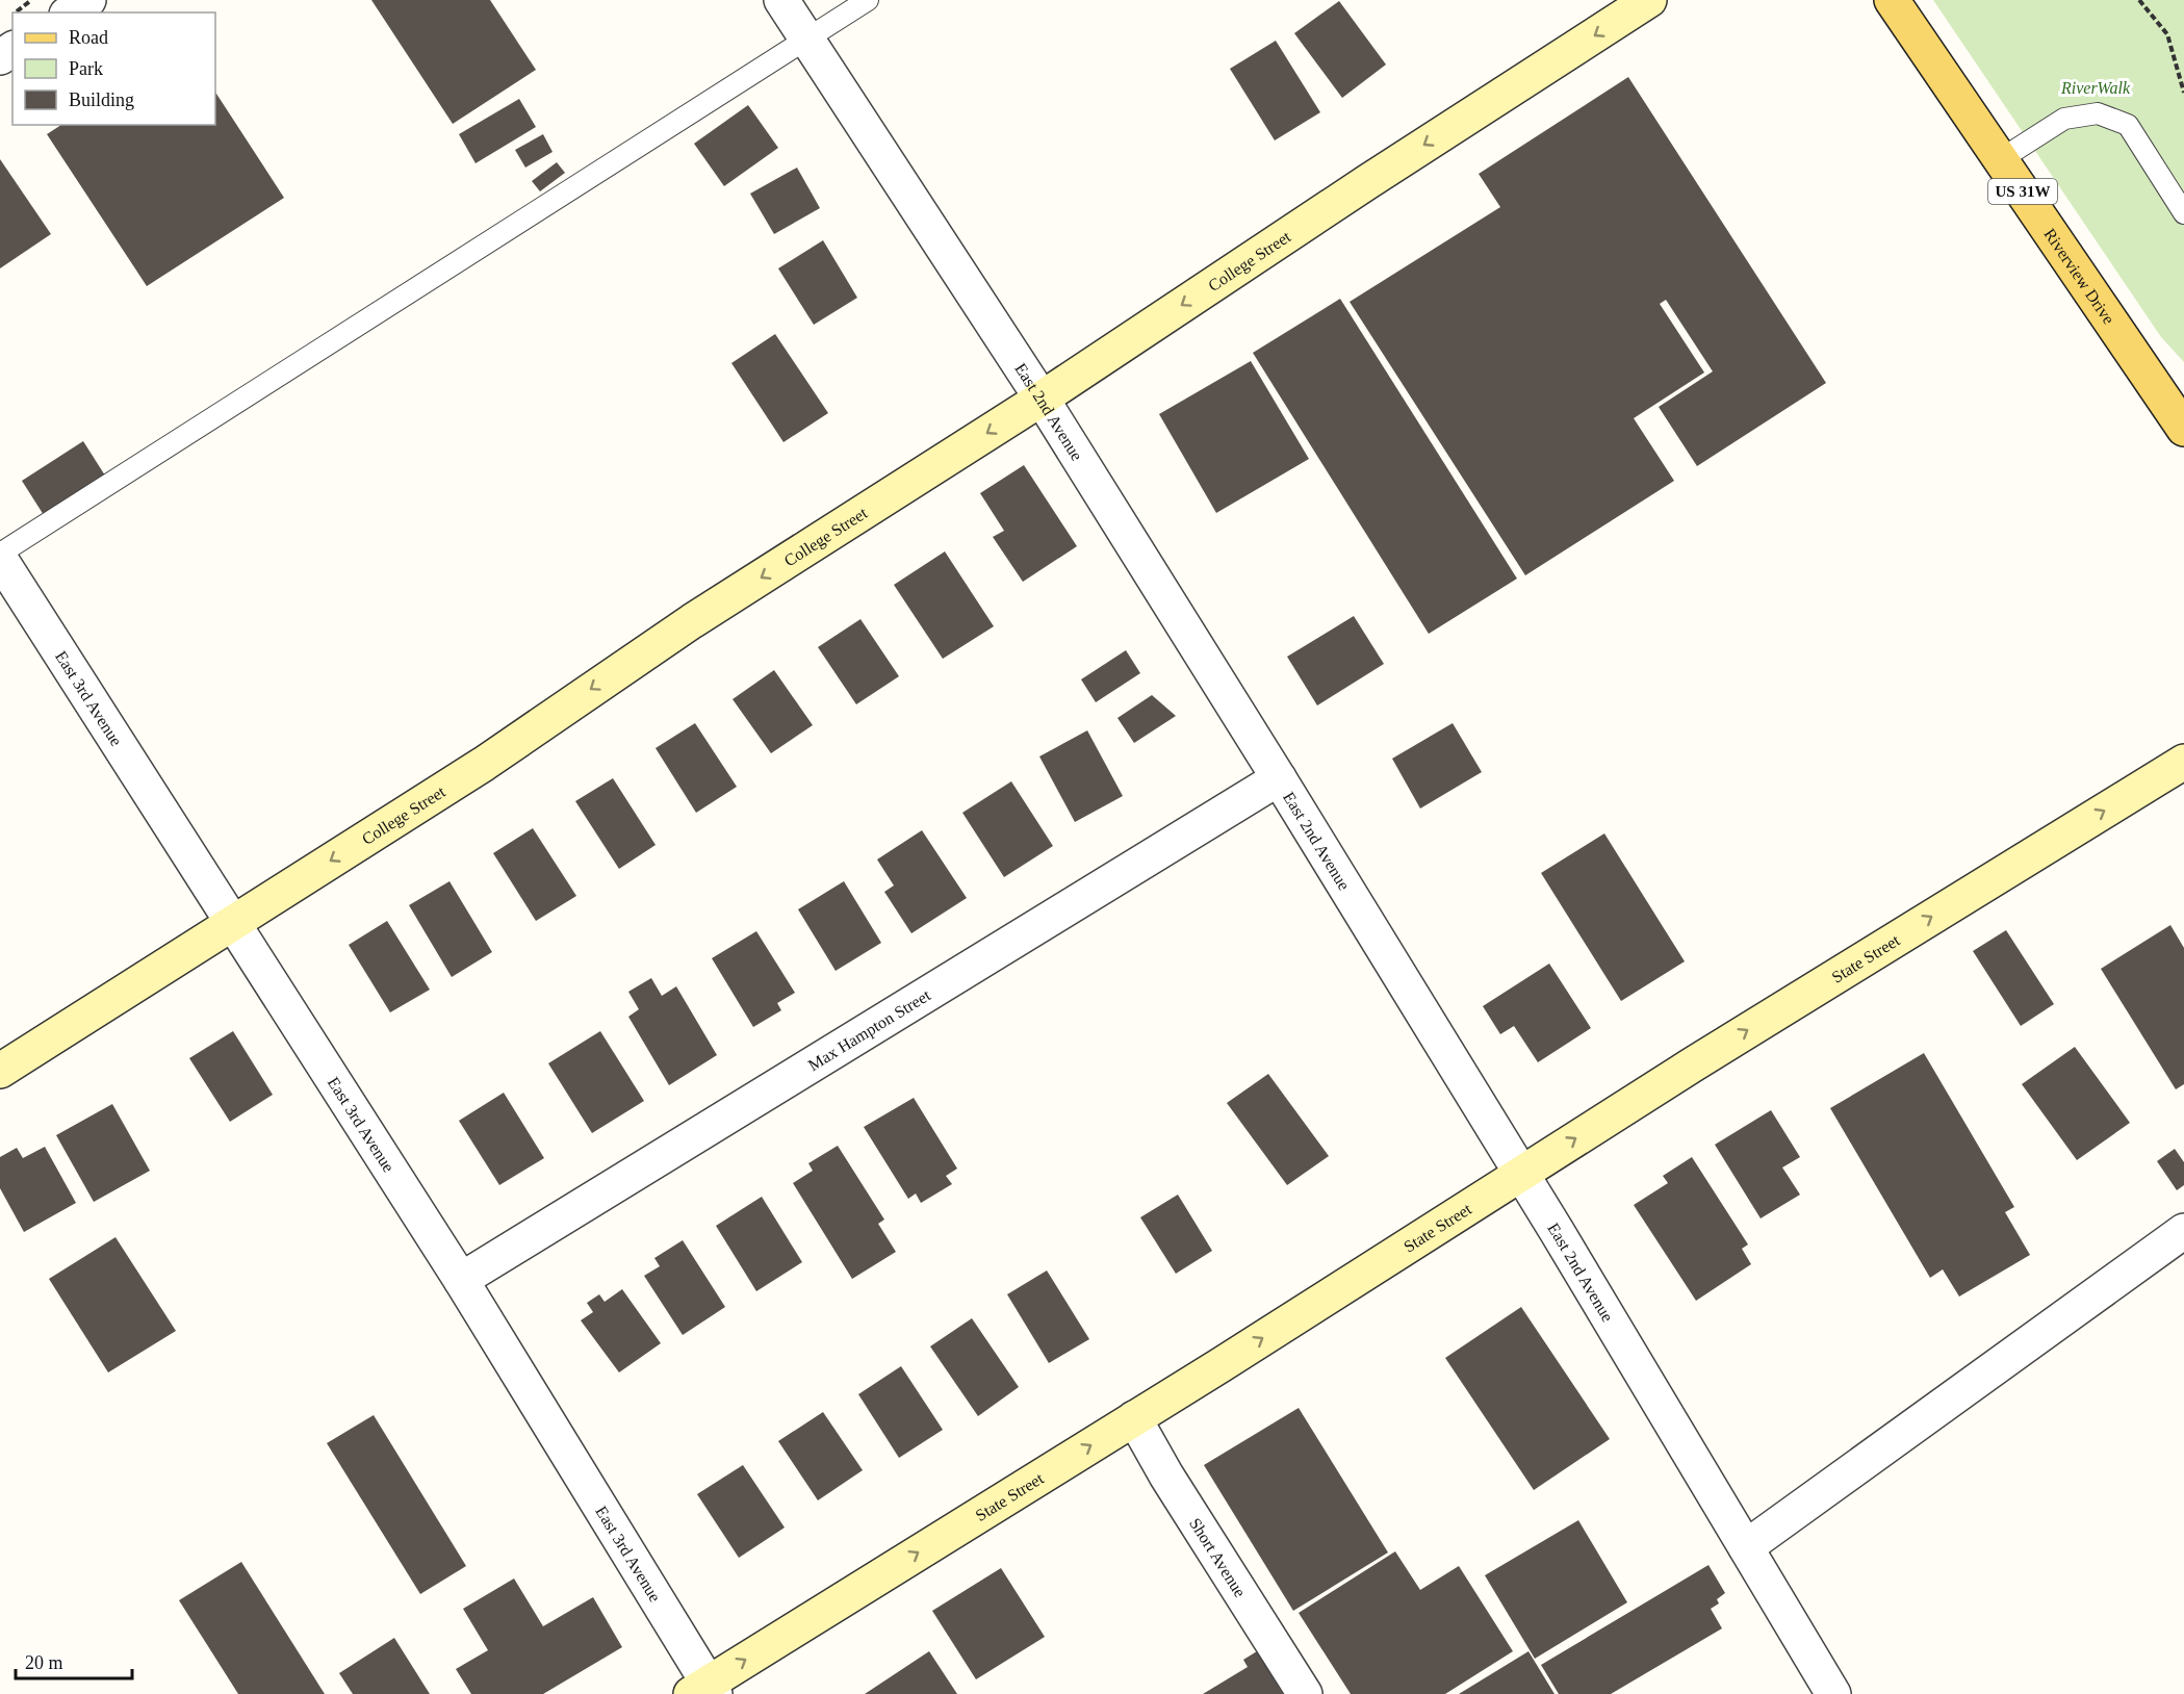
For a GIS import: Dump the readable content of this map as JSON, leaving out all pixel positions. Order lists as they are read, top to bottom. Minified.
{"streets":{"main road":["US 31W","Riverview Drive"],"street":["College Street","East 2nd Avenue","East 3rd Avenue","State Street","Max Hampton Street","Short Avenue"]},"crossings":[["College Street","East 2nd Avenue"],["College Street","East 3rd Avenue"],["East 2nd Avenue","State Street"],["East 2nd Avenue","Max Hampton Street"],["East 3rd Avenue","State Street"],["East 3rd Avenue","Max Hampton Street"],["State Street","Short Avenue"]],"one_way":["College Street","State Street"],"parks":["RiverWalk"],"legend":["Road","Park","Building"],"scale_bar":"20 m"}
